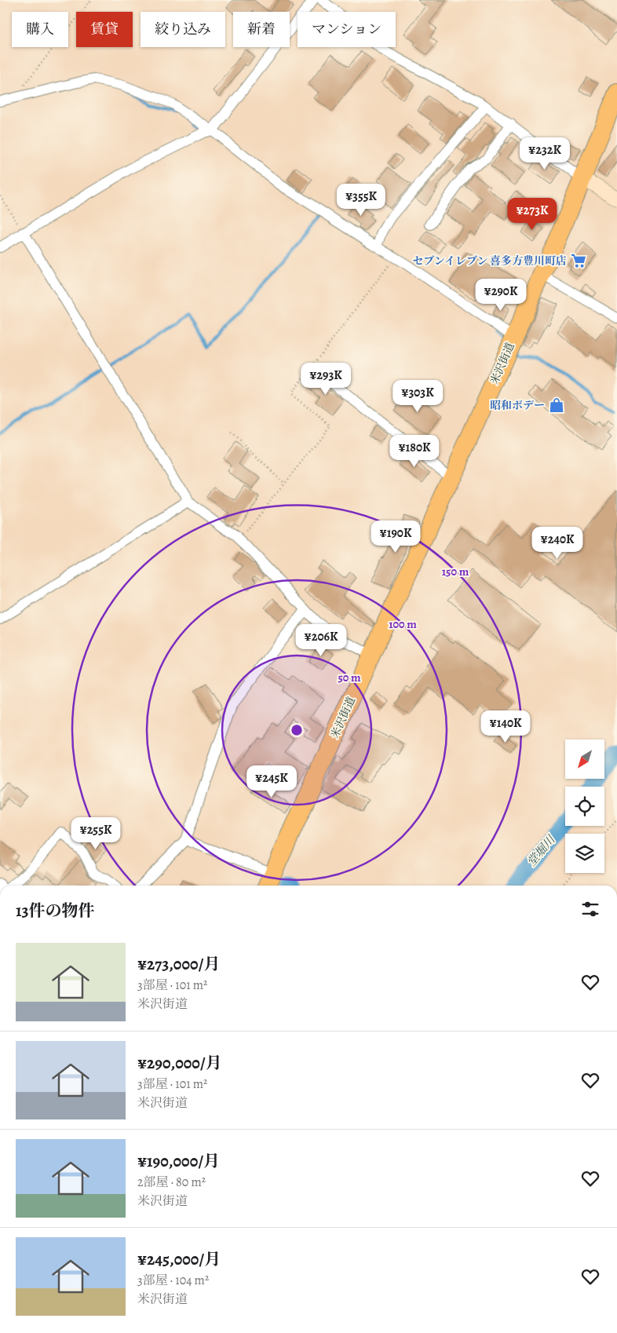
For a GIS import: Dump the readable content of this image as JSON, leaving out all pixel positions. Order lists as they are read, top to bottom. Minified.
{"streets":{"highway":["米沢街道"]},"water":["堂堀川"],"places":{"supermarket":["セブンイレブン 喜多方豊川町店"],"shop":["昭和ボデー"]},"north":"bottom left","page":{"chip":["購入","賃貸","絞り込み","新着","マンション"],"price":["¥232K","¥355K","¥273K","¥290K","¥293K","¥303K","¥180K","¥190K","¥240K","¥206K","¥140K","¥245K","¥255K"],"heading":"13件の物件","list":[{"name":"¥273,000/月","note":"3部屋 · 101 m² · 米沢街道"},{"name":"¥290,000/月","note":"3部屋 · 101 m² · 米沢街道"},{"name":"¥190,000/月","note":"2部屋 · 80 m² · 米沢街道"},{"name":"¥245,000/月","note":"3部屋 · 104 m² · 米沢街道"}]},"rings":["150 m","100 m","50 m"]}
